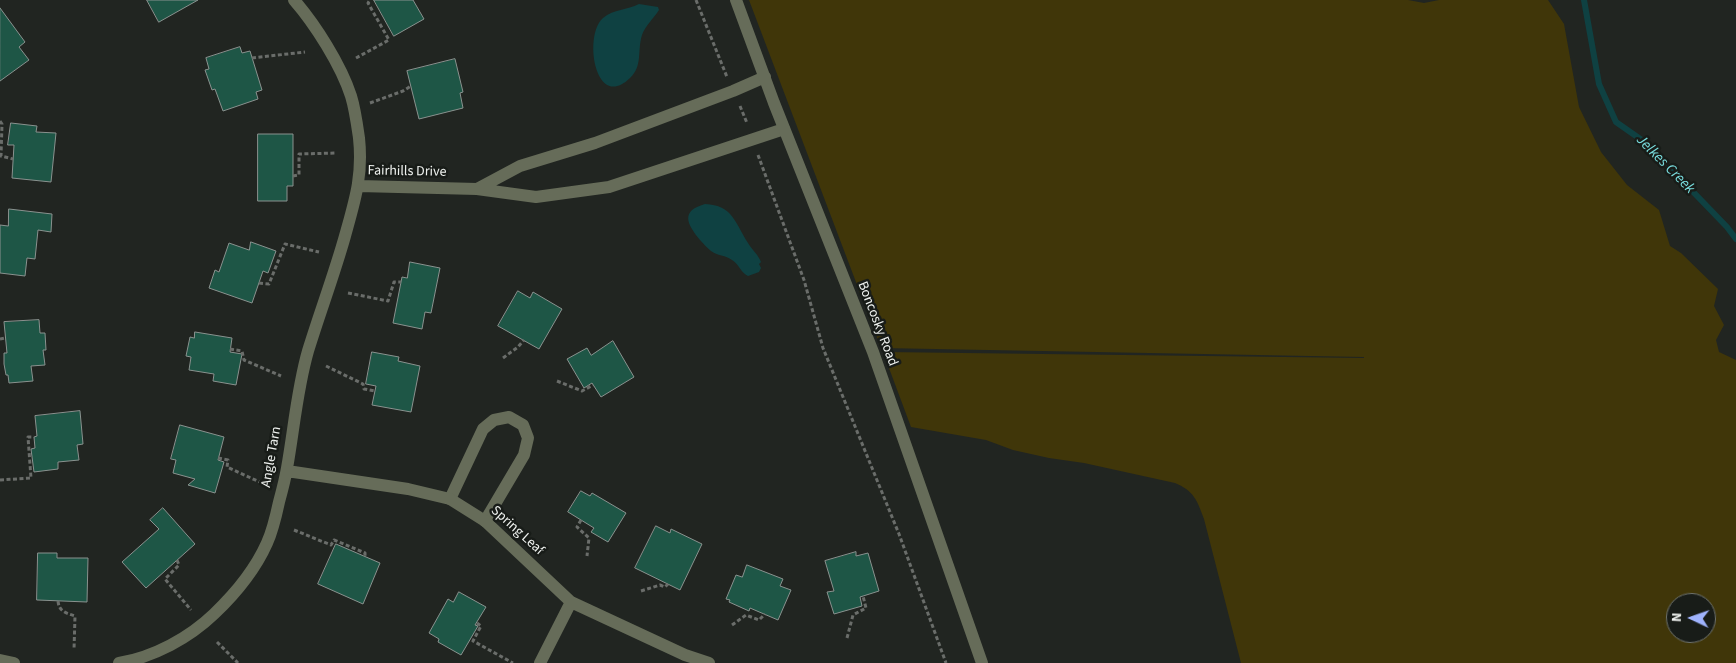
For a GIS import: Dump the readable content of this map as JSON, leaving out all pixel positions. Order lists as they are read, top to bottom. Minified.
{"streets":{"street":["Fairhills Drive","Boncosky Road","Angle Tarn","Spring Leaf"]},"crossings":[["Fairhills Drive","Boncosky Road"],["Fairhills Drive","Angle Tarn"],["Angle Tarn","Spring Leaf"]],"water":["Jelkes Creek"],"north":"left"}
